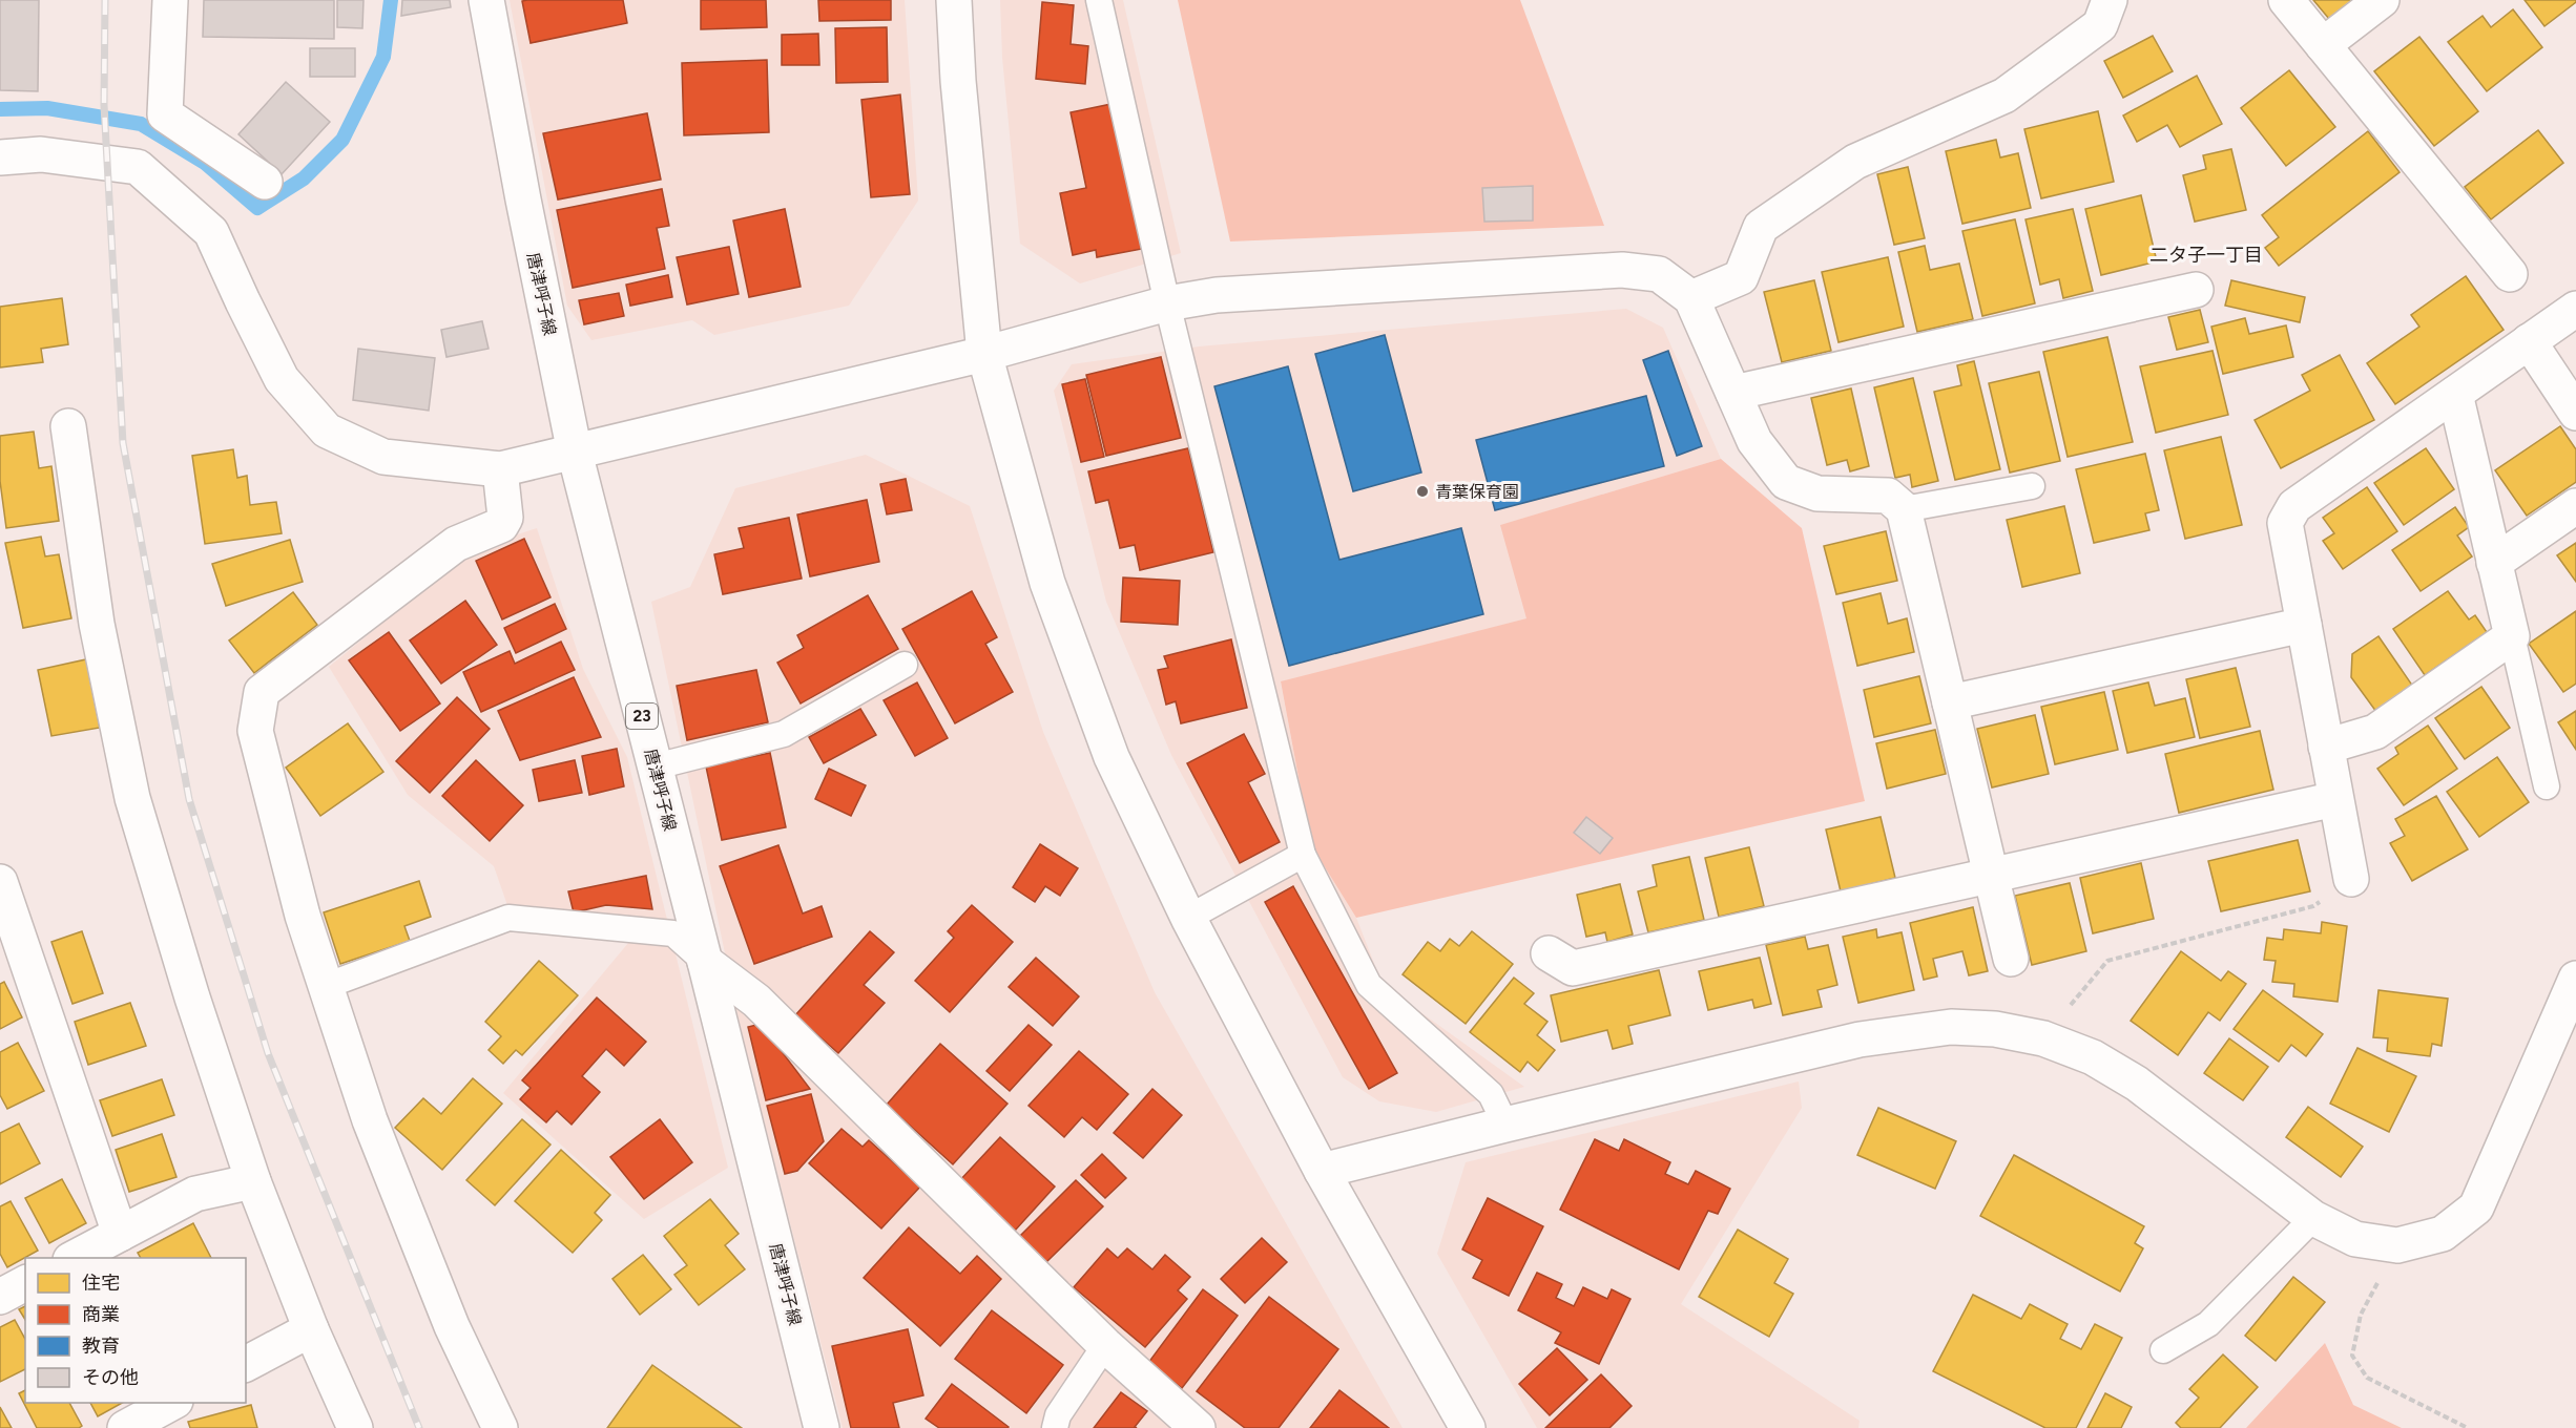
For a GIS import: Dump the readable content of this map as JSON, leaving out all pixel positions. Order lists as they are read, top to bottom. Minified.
{"streets":{"street":["唐津呼子線","23"]},"districts":["二タ子一丁目"],"places":["青葉保育園"],"legend":["住宅","商業","教育","その他"]}
